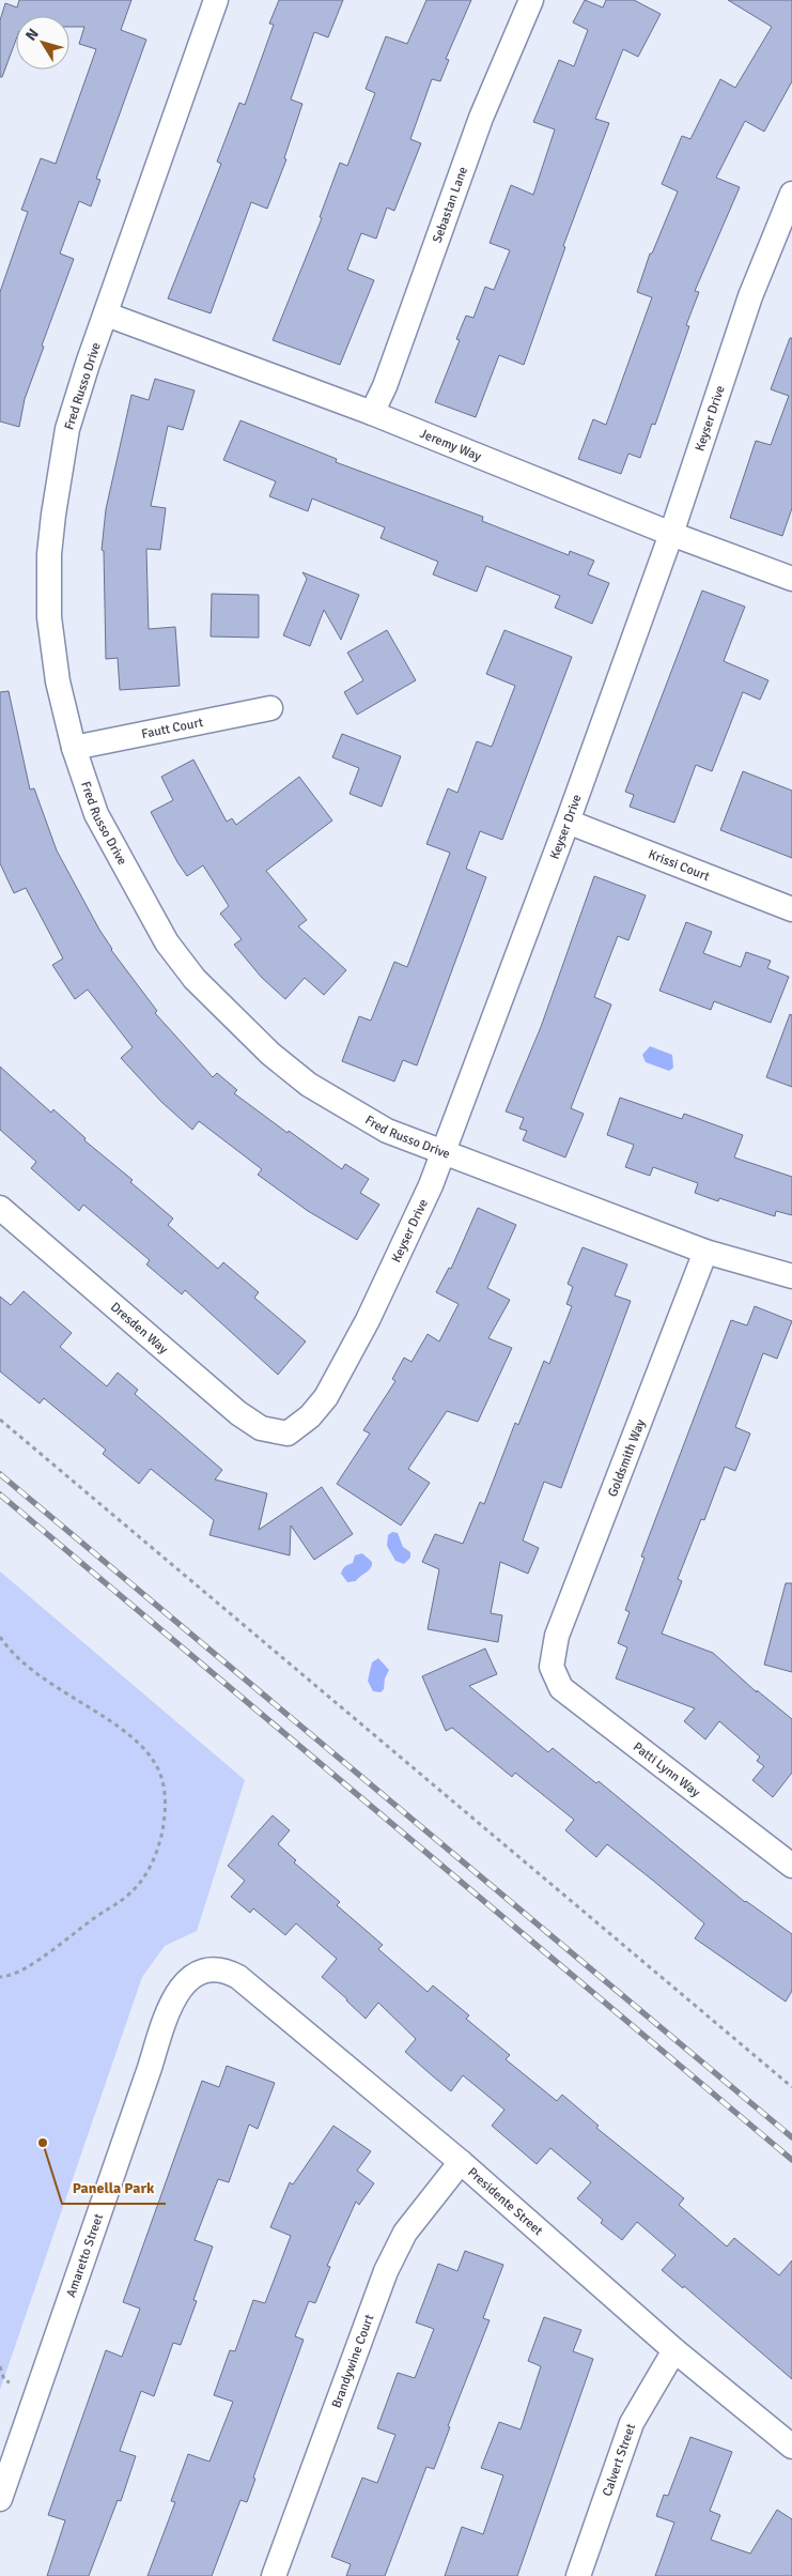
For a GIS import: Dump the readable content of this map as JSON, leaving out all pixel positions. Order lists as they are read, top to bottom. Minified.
{"streets":{"street":["Sebastan Lane","Fred Russo Drive","Keyser Drive","Jeremy Way","Fautt Court","Krissi Court","Dresden Way","Goldsmith Way","Patti Lynn Way","Presidente Street","Amaretto Street","Brandywine Court","Calvert Street"]},"crossings":[["Sebastan Lane","Jeremy Way"],["Fred Russo Drive","Keyser Drive"],["Fred Russo Drive","Jeremy Way"],["Fred Russo Drive","Fautt Court"],["Fred Russo Drive","Goldsmith Way"],["Keyser Drive","Jeremy Way"],["Keyser Drive","Krissi Court"],["Keyser Drive","Dresden Way"],["Goldsmith Way","Patti Lynn Way"],["Presidente Street","Amaretto Street"],["Presidente Street","Brandywine Court"],["Presidente Street","Calvert Street"]],"places":["Panella Park"],"north":"top left"}
